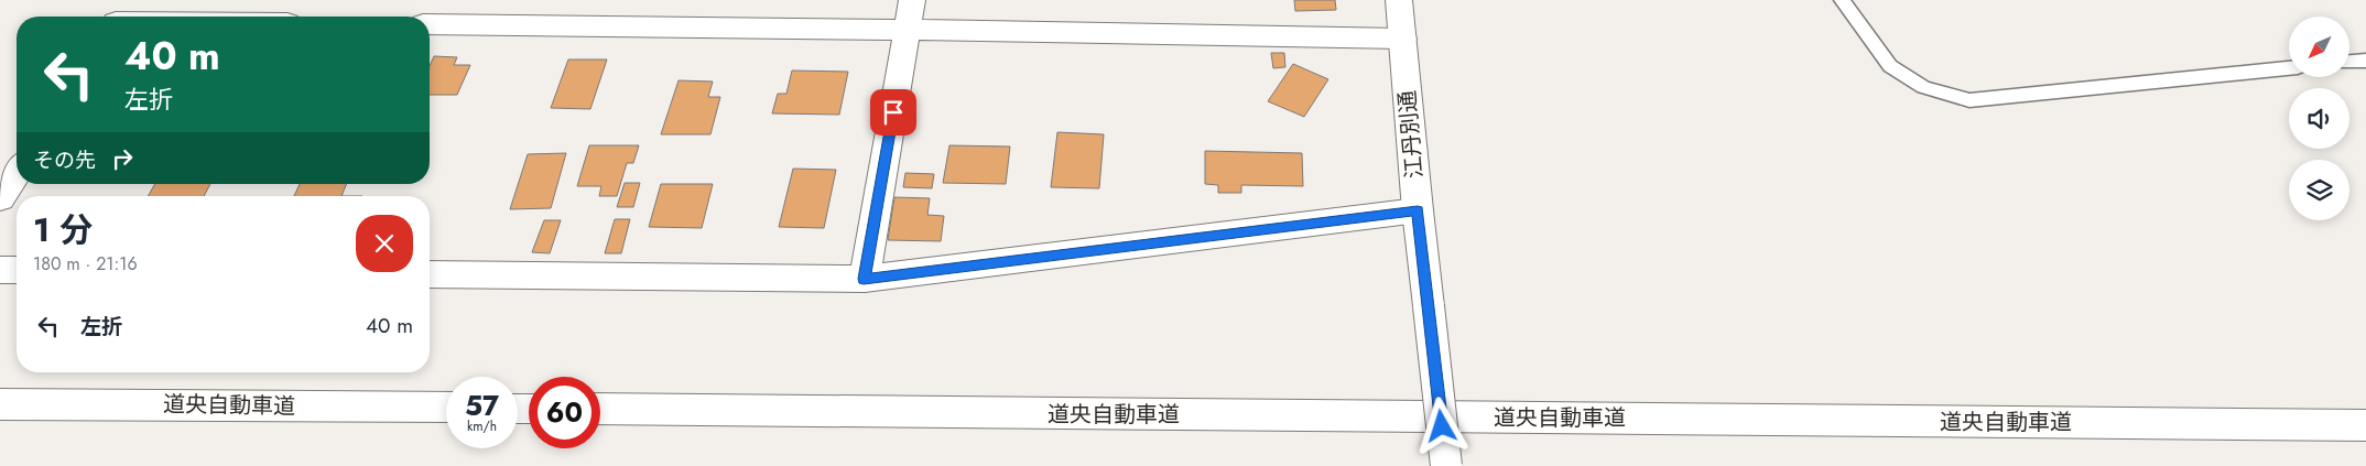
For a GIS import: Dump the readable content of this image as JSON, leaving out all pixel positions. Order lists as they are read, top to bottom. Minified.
{"streets":{"main road":["江丹別通","道央自動車道"]},"north":"bottom left","page":{"turn":["40 m","左折"],"then":"その先","heading":["1 分","180 m · 21:16"],"list":[{"name":"左折","value":"40 m"}],"speed":"57 km/h","limit":"60"}}
